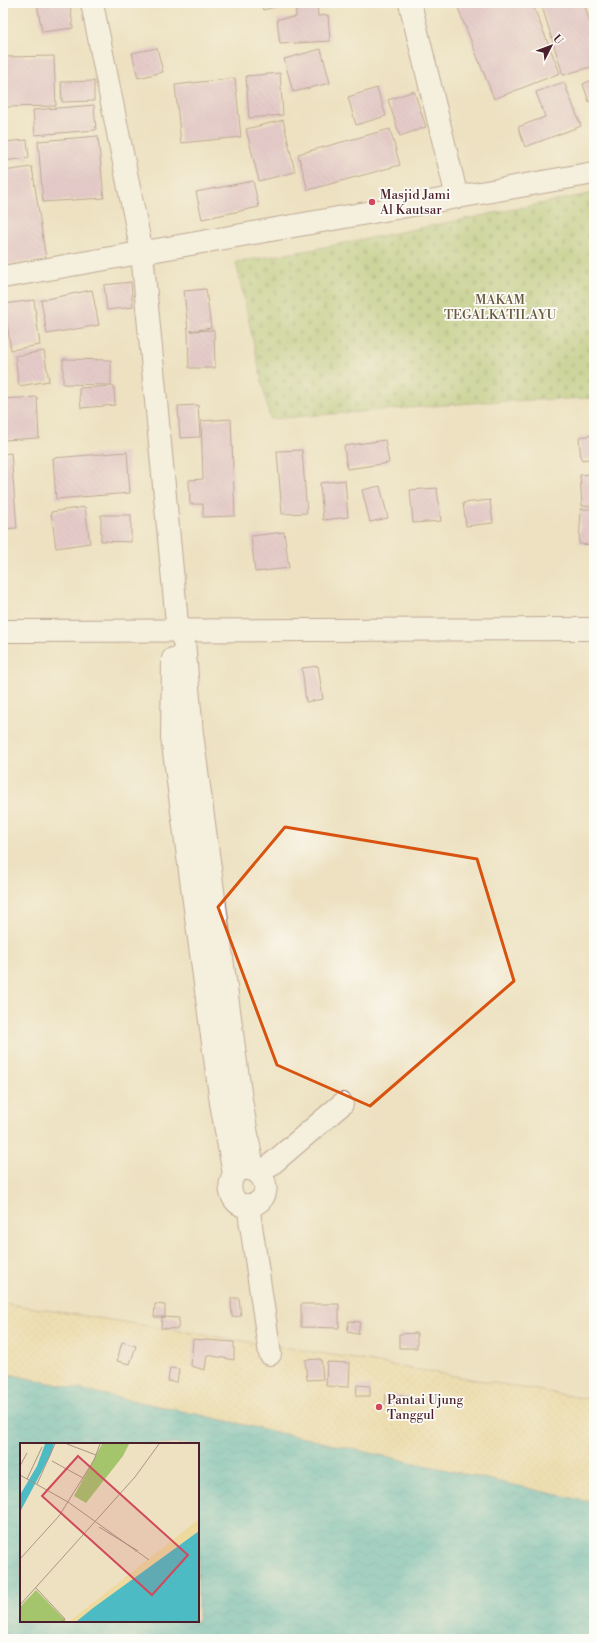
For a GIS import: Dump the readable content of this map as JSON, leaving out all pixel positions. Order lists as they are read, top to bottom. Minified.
{"parks":["MAKAM TEGALKATILAYU"],"places":["Masjid Jami Al Kautsar","Pantai Ujung Tanggul"],"north":"top right"}
